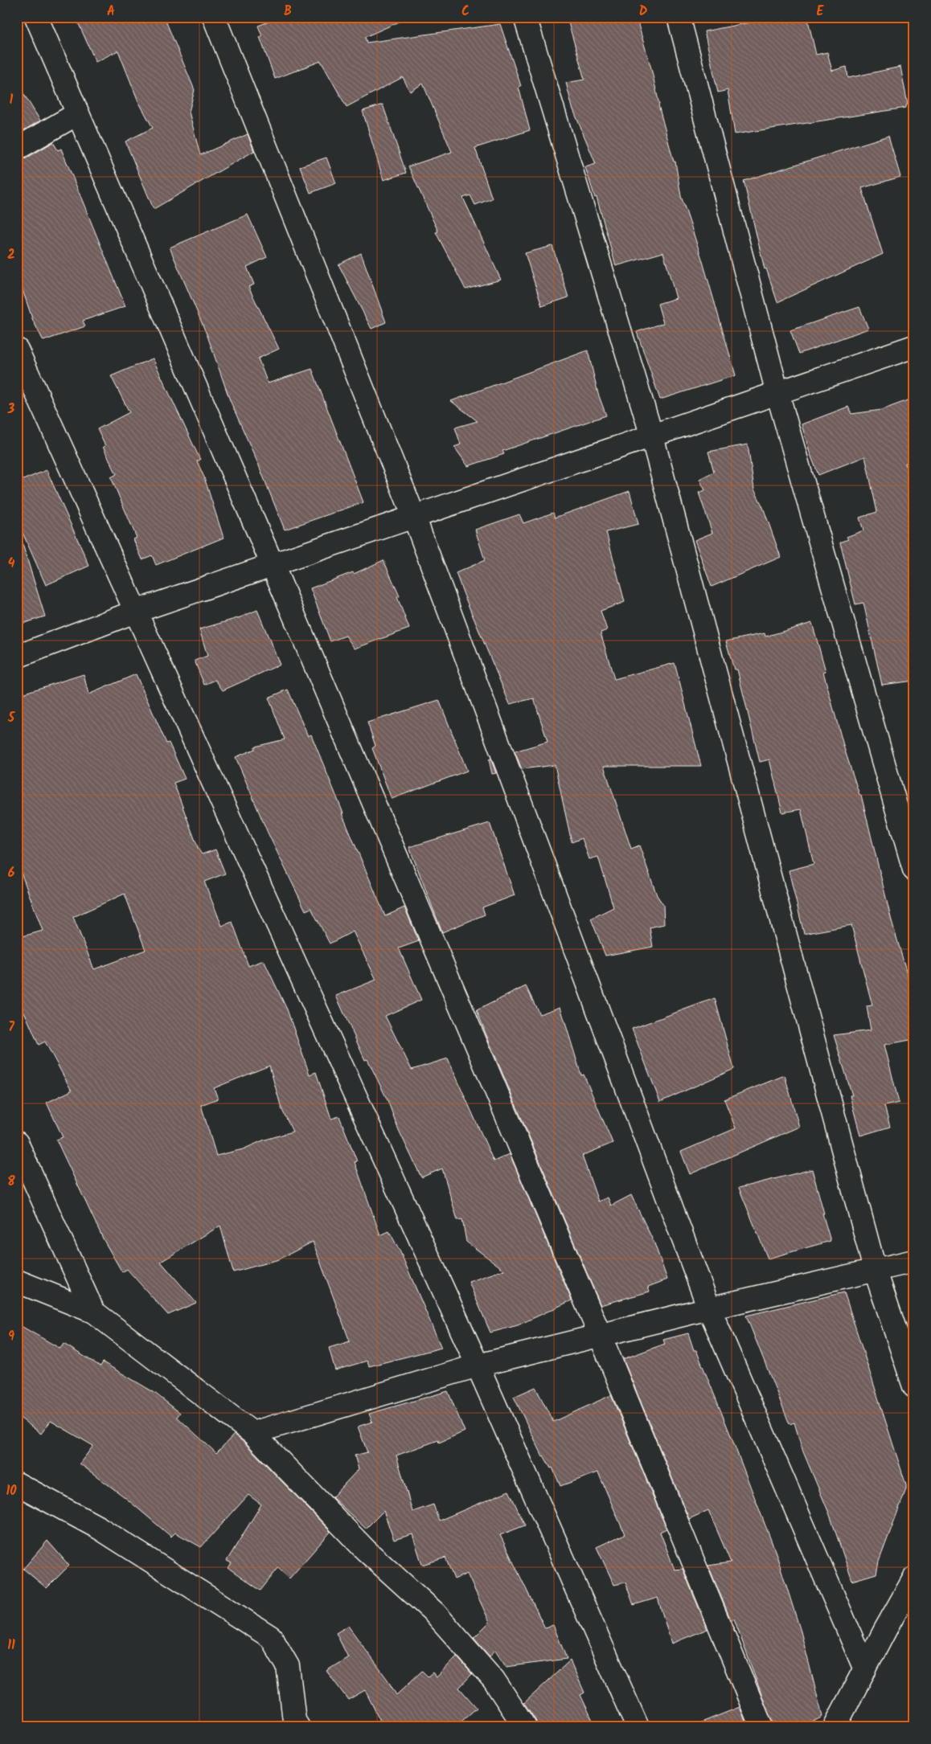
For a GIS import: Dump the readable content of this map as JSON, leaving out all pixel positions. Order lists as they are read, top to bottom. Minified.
{"grid":{"columns":["A","B","C","D","E"],"rows":["1","2","3","4","5","6","7","8","9","10","11"]}}
